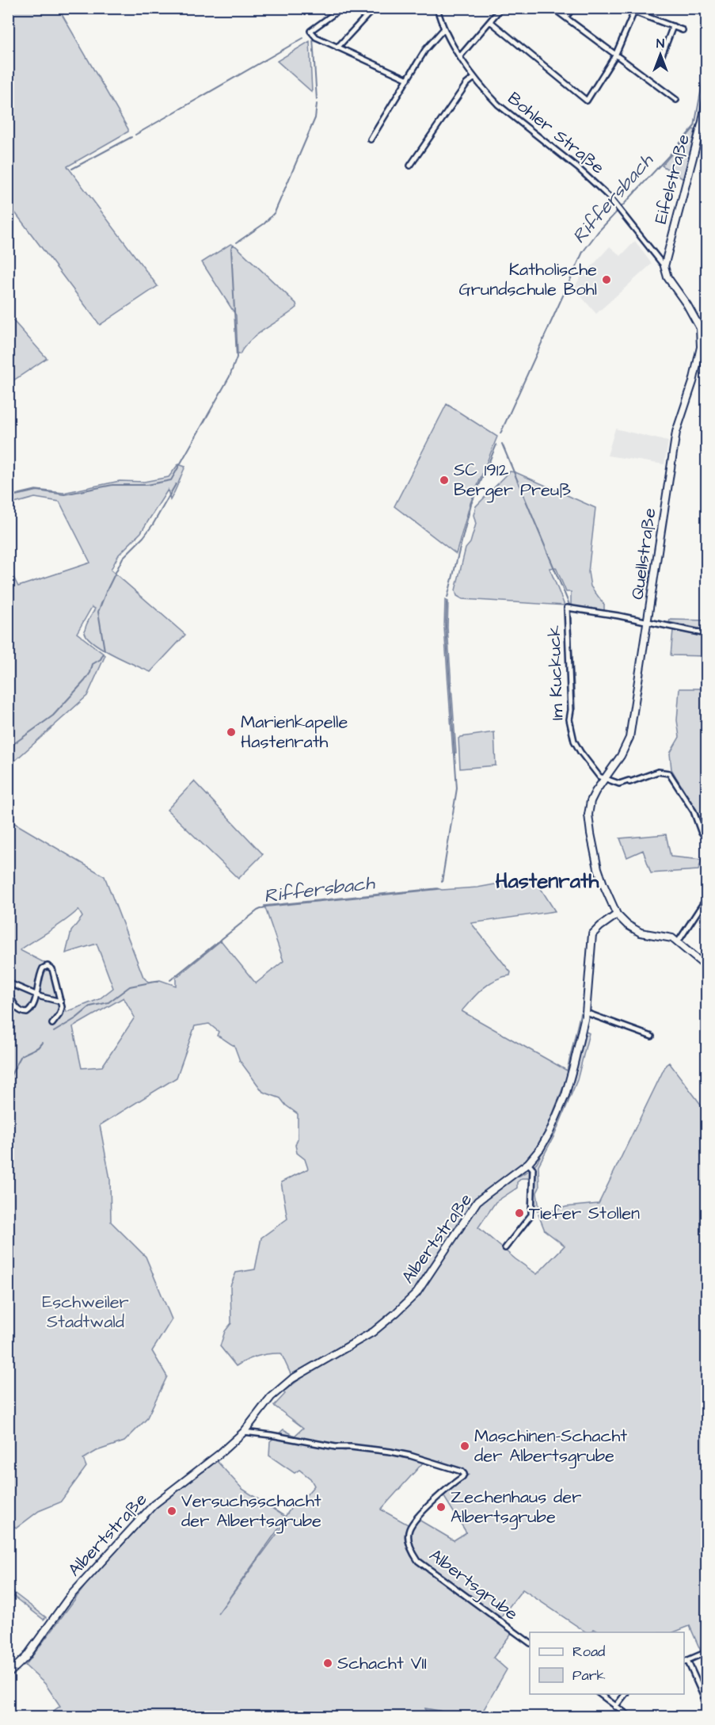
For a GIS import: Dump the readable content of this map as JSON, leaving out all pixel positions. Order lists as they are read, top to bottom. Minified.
{"streets":{"main road":["Bohler Straße","Eifelstraße","Quellstraße","Albertstraße"],"street":["Im Kuckuck","Albertsgrube"]},"crossings":[["Bohler Straße","Eifelstraße"],["Bohler Straße","Quellstraße"],["Quellstraße","Im Kuckuck"],["Quellstraße","Albertstraße"],["Albertstraße","Albertsgrube"]],"districts":["Hastenrath"],"water":["Riffersbach"],"parks":["Eschweiler Stadtwald"],"places":["Katholische Grundschule Bohl","SC 1912 Berger Preuß","Marienkapelle Hastenrath","Tiefer Stollen","Maschinen-Schacht der Albertsgrube","Zechenhaus der Albertsgrube","Versuchsschacht der Albertsgrube","Schacht VII"],"legend":["Road","Park"],"north":"top"}
